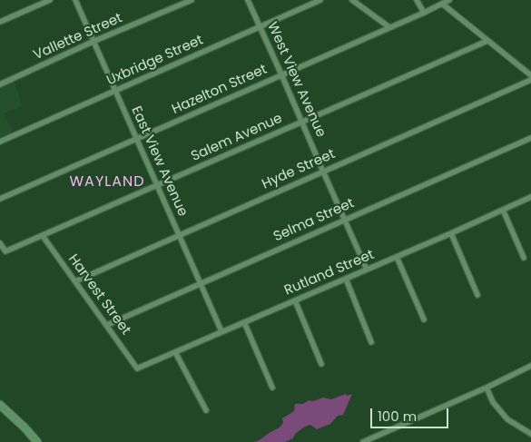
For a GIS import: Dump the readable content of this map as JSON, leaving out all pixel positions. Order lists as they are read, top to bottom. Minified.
{"streets":{"street":["Vallette Street","Uxbridge Street","West View Avenue","Hazelton Street","Salem Avenue","East View Avenue","Hyde Street","Selma Street","Rutland Street","Harvest Street"]},"crossings":[["Vallette Street","East View Avenue"],["Uxbridge Street","West View Avenue"],["Uxbridge Street","East View Avenue"],["West View Avenue","Hazelton Street"],["West View Avenue","Salem Avenue"],["West View Avenue","Hyde Street"],["West View Avenue","Selma Street"],["West View Avenue","Rutland Street"],["Hazelton Street","East View Avenue"],["Salem Avenue","East View Avenue"],["Salem Avenue","Harvest Street"],["East View Avenue","Hyde Street"],["East View Avenue","Selma Street"],["East View Avenue","Rutland Street"],["Hyde Street","Harvest Street"],["Selma Street","Harvest Street"],["Rutland Street","Harvest Street"]],"districts":["WAYLAND"],"scale_bar":"100 m"}
